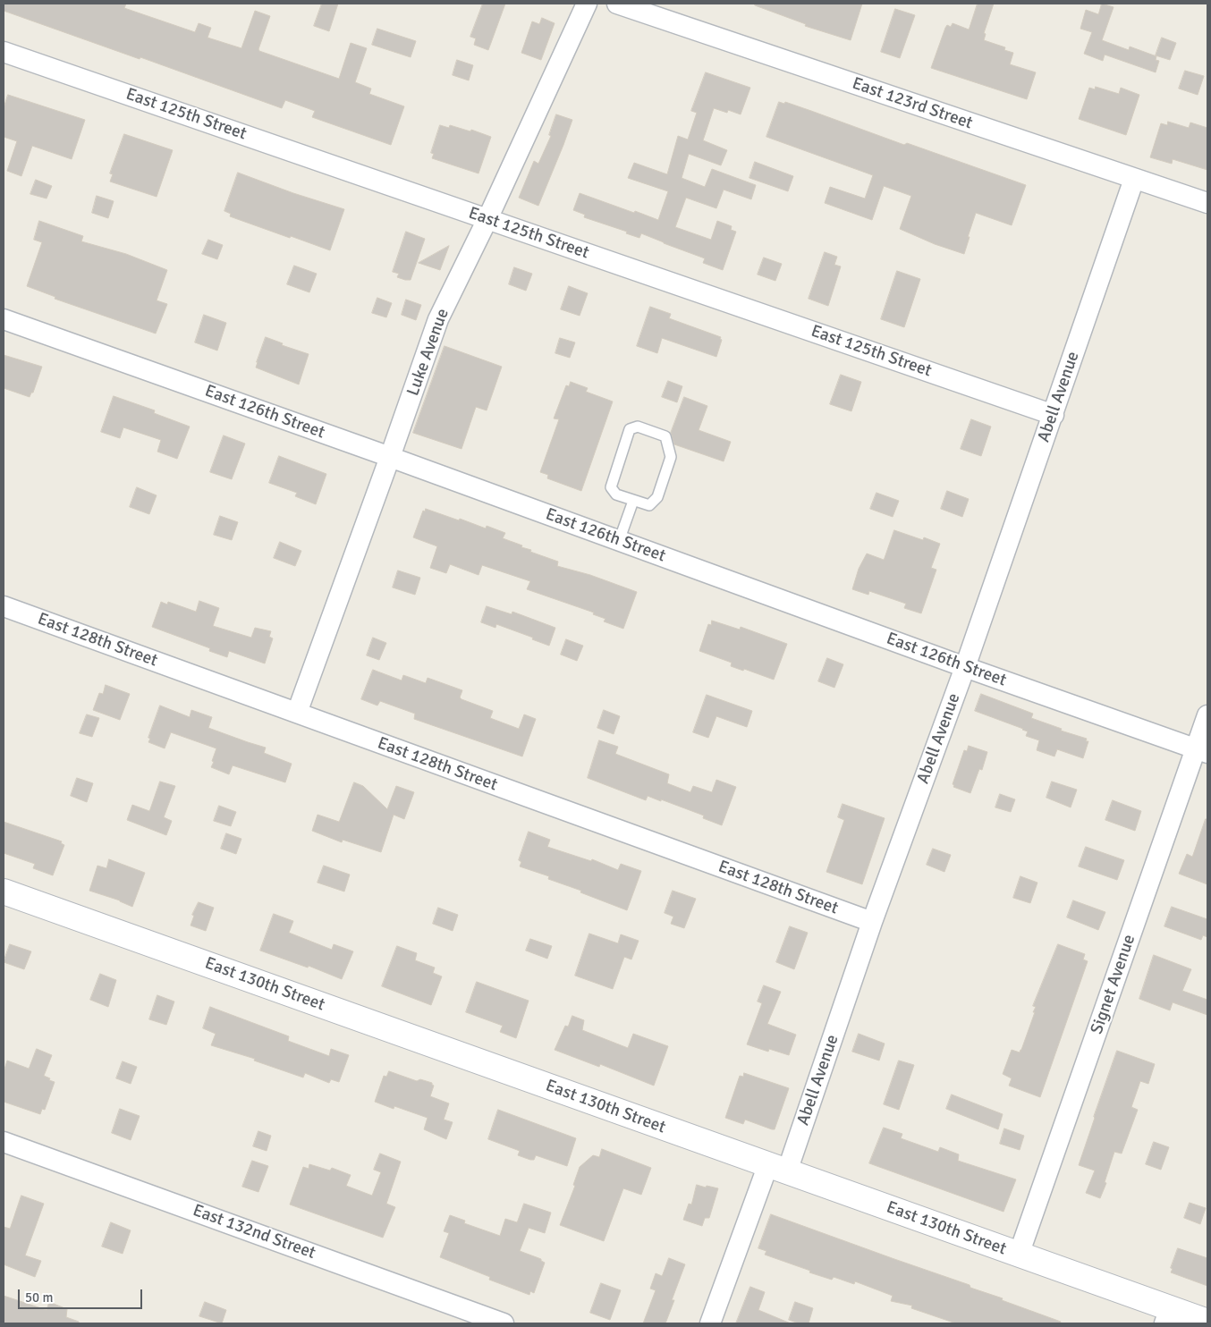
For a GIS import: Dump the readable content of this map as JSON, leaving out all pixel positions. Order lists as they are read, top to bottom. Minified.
{"streets":{"street":["East 123rd Street","East 125th Street","Luke Avenue","Abell Avenue","East 126th Street","East 128th Street","East 130th Street","Signet Avenue","East 132nd Street"]},"crossings":[["East 123rd Street","Abell Avenue"],["East 125th Street","Luke Avenue"],["East 125th Street","Abell Avenue"],["Luke Avenue","East 126th Street"],["Luke Avenue","East 128th Street"],["Abell Avenue","East 126th Street"],["Abell Avenue","East 128th Street"],["Abell Avenue","East 130th Street"],["East 126th Street","Signet Avenue"],["East 130th Street","Signet Avenue"]],"scale_bar":"50 m"}
